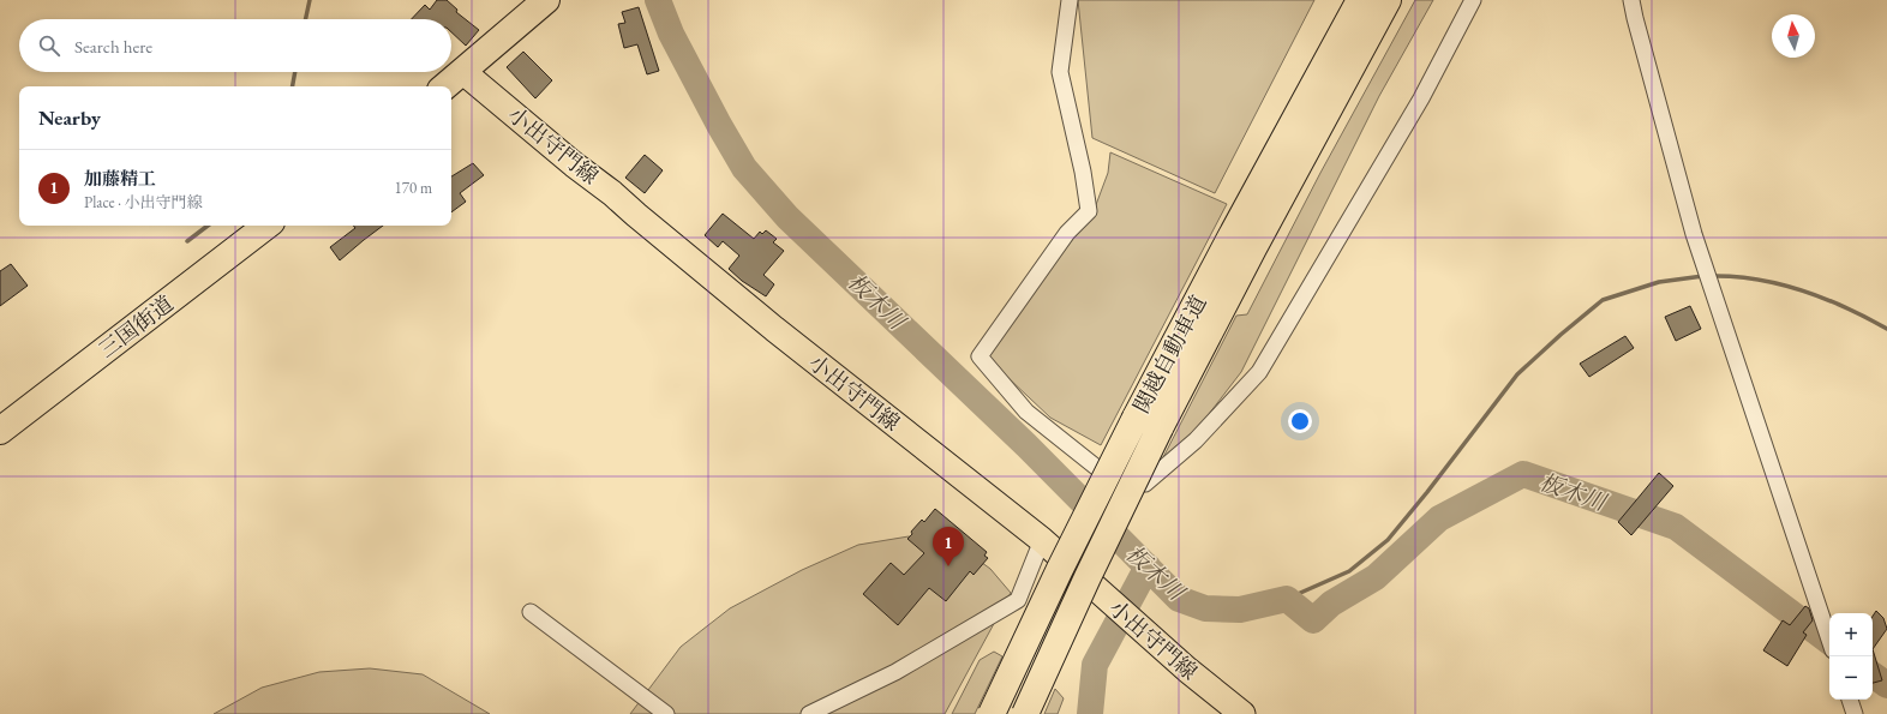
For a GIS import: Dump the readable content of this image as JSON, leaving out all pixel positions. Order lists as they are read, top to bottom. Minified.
{"streets":{"highway":["三国街道","関越自動車道"],"main road":["小出守門線"]},"water":["板木川"],"north":"top","page":{"search":"Search here","heading":"Nearby","list":[{"mark":"1","name":"加藤精工","note":"Place · 小出守門線","value":"170 m"}],"pins":"1","map_buttons":["+","−"]}}
